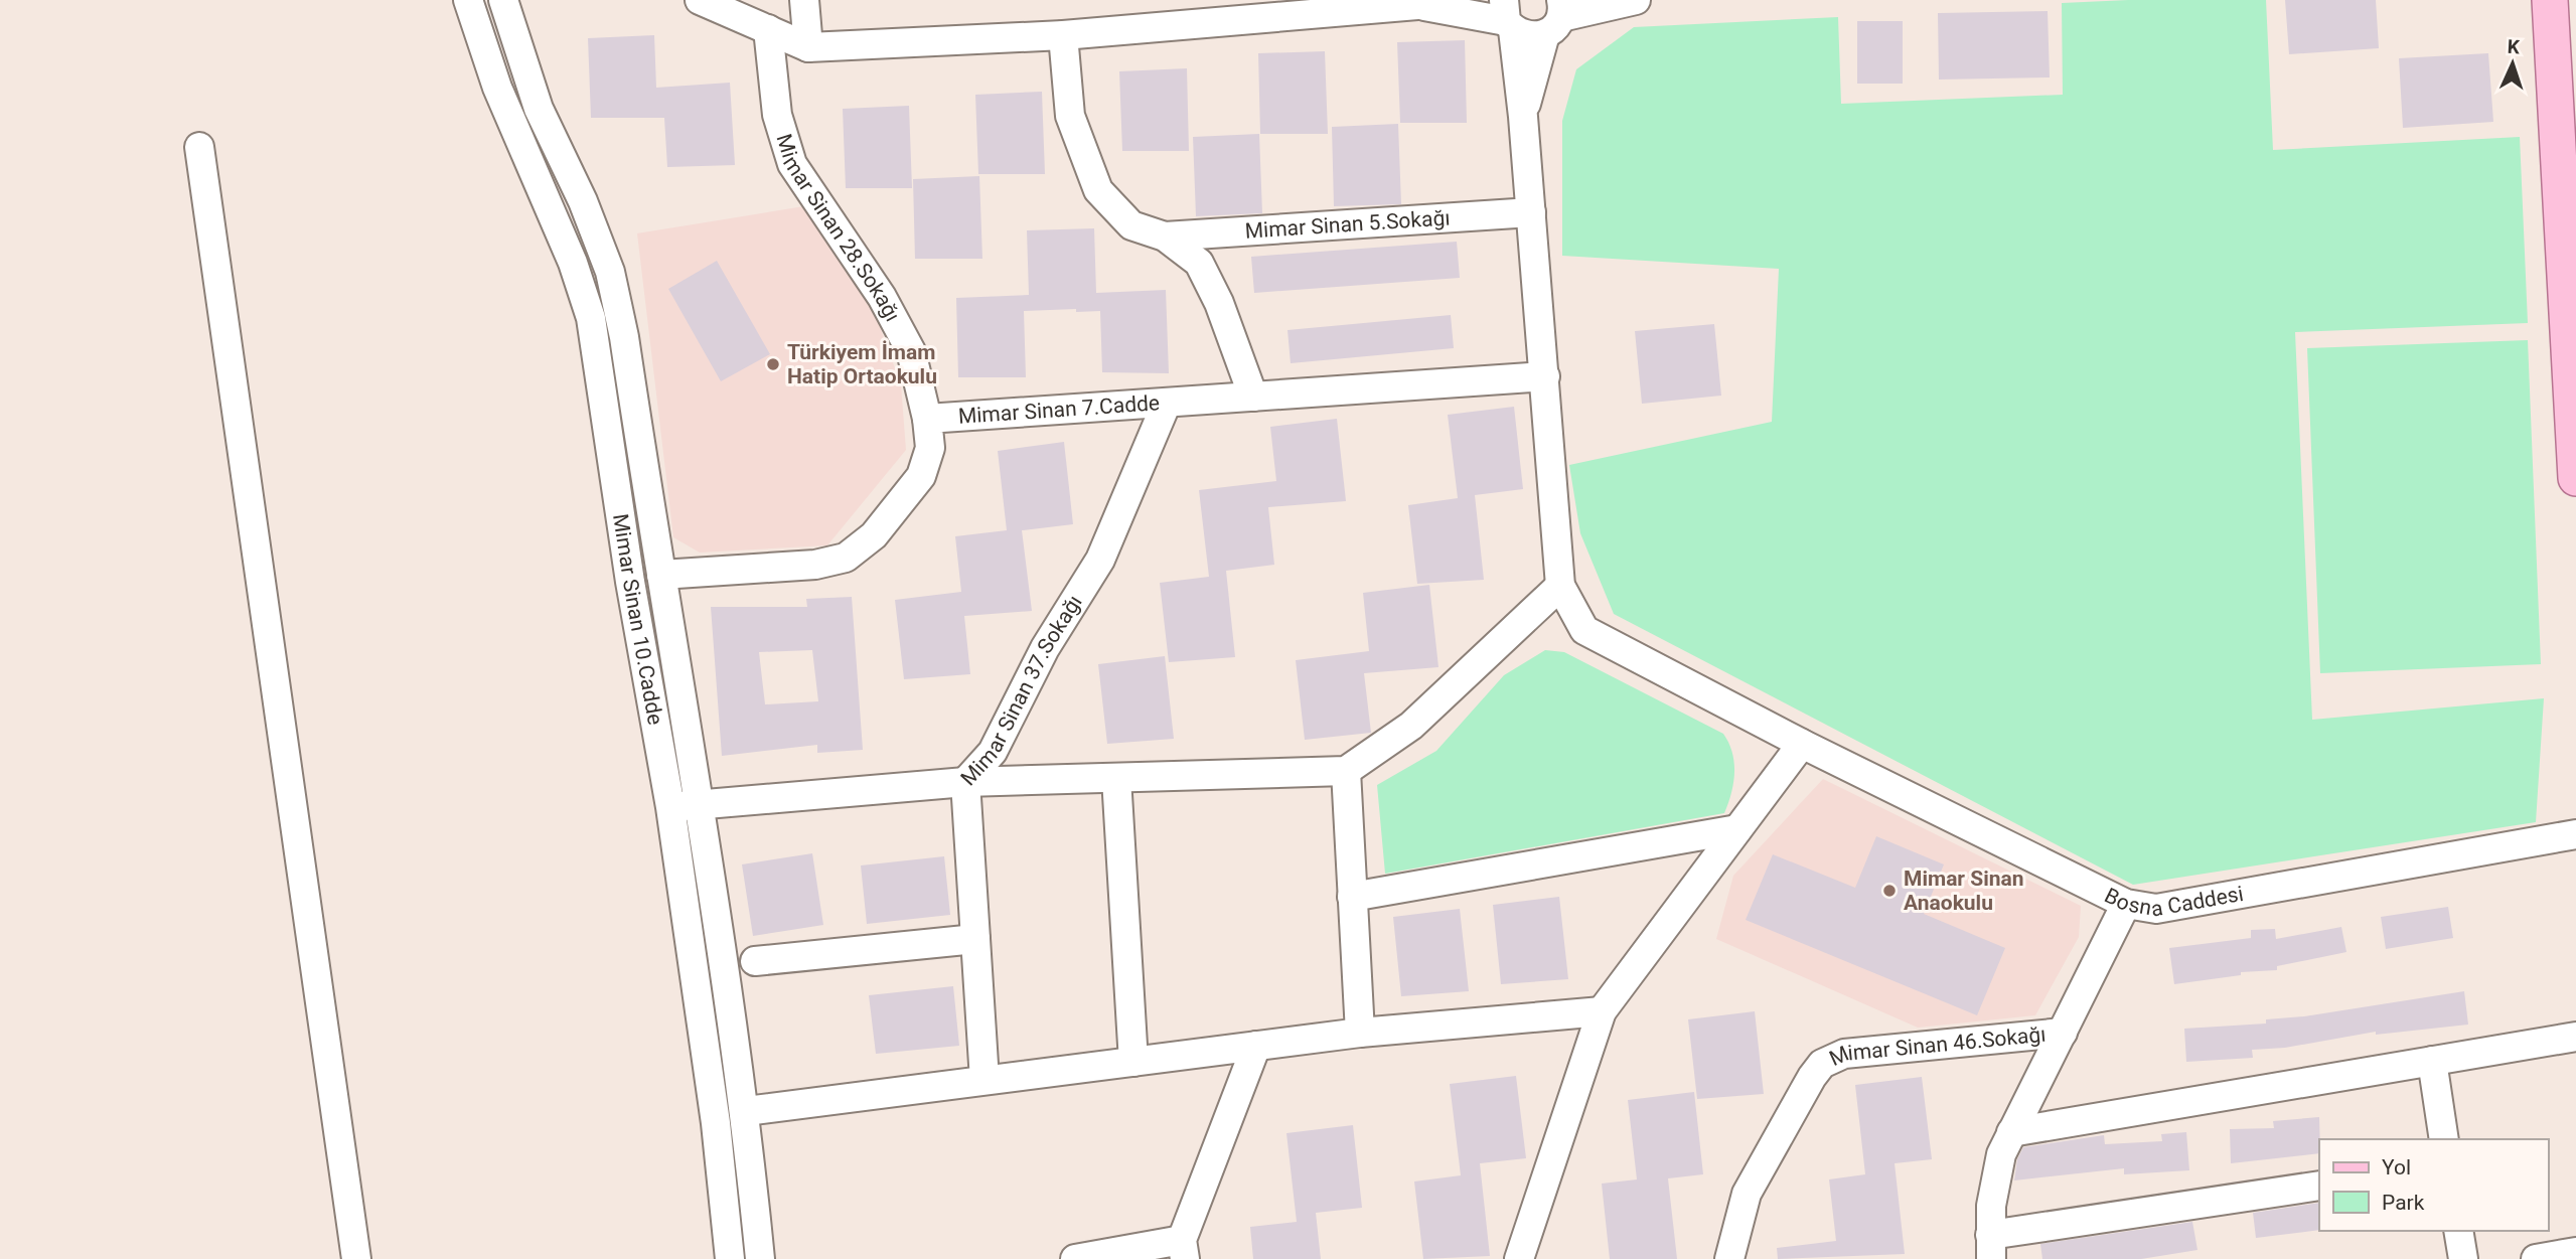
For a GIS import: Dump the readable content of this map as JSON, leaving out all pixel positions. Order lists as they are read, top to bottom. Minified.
{"streets":{"street":["Mimar Sinan 5.Sokağı","Mimar Sinan 28.Sokağı","Mimar Sinan 7.Cadde","Mimar Sinan 10.Cadde","Mimar Sinan 37.Sokağı","Bosna Caddesi","Mimar Sinan 46.Sokağı"]},"crossings":[["Mimar Sinan 28.Sokağı","Mimar Sinan 7.Cadde"],["Mimar Sinan 7.Cadde","Mimar Sinan 10.Cadde"],["Mimar Sinan 7.Cadde","Mimar Sinan 37.Sokağı"]],"places":["Türkiyem İmam Hatip Ortaokulu","Mimar Sinan Anaokulu"],"legend":["Yol","Park"],"north":"top"}
